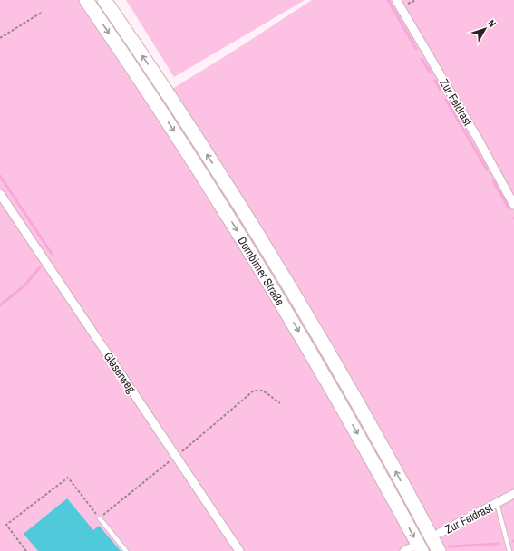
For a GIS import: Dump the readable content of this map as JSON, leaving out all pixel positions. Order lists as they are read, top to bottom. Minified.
{"streets":{"main road":["Dornbirner Straße"],"street":["Zur Feldrast","Glaserweg"]},"north":"top right"}
